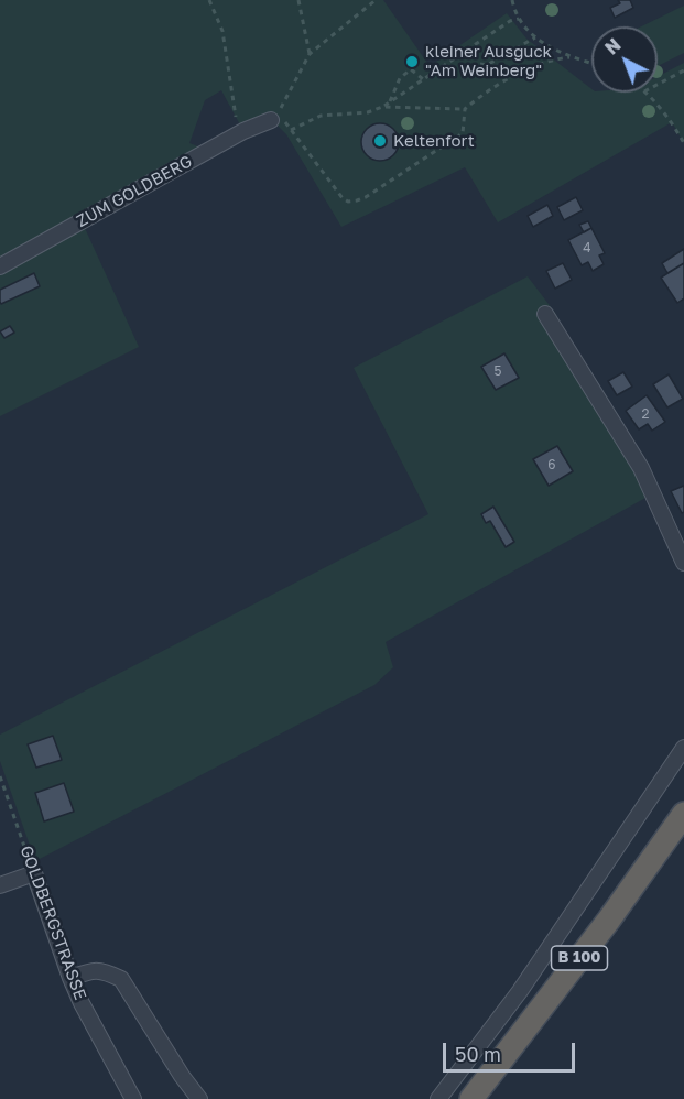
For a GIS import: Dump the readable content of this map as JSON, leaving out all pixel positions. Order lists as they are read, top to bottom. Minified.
{"streets":{"highway":["B 100"],"street":["ZUM GOLDBERG","GOLDBERGSTRASSE"]},"places":["kleiner Ausguck \"Am Weinberg\"","Keltenfort"],"house_numbers":["4","5","2","6"],"scale_bar":"50 m","north":"top left"}
